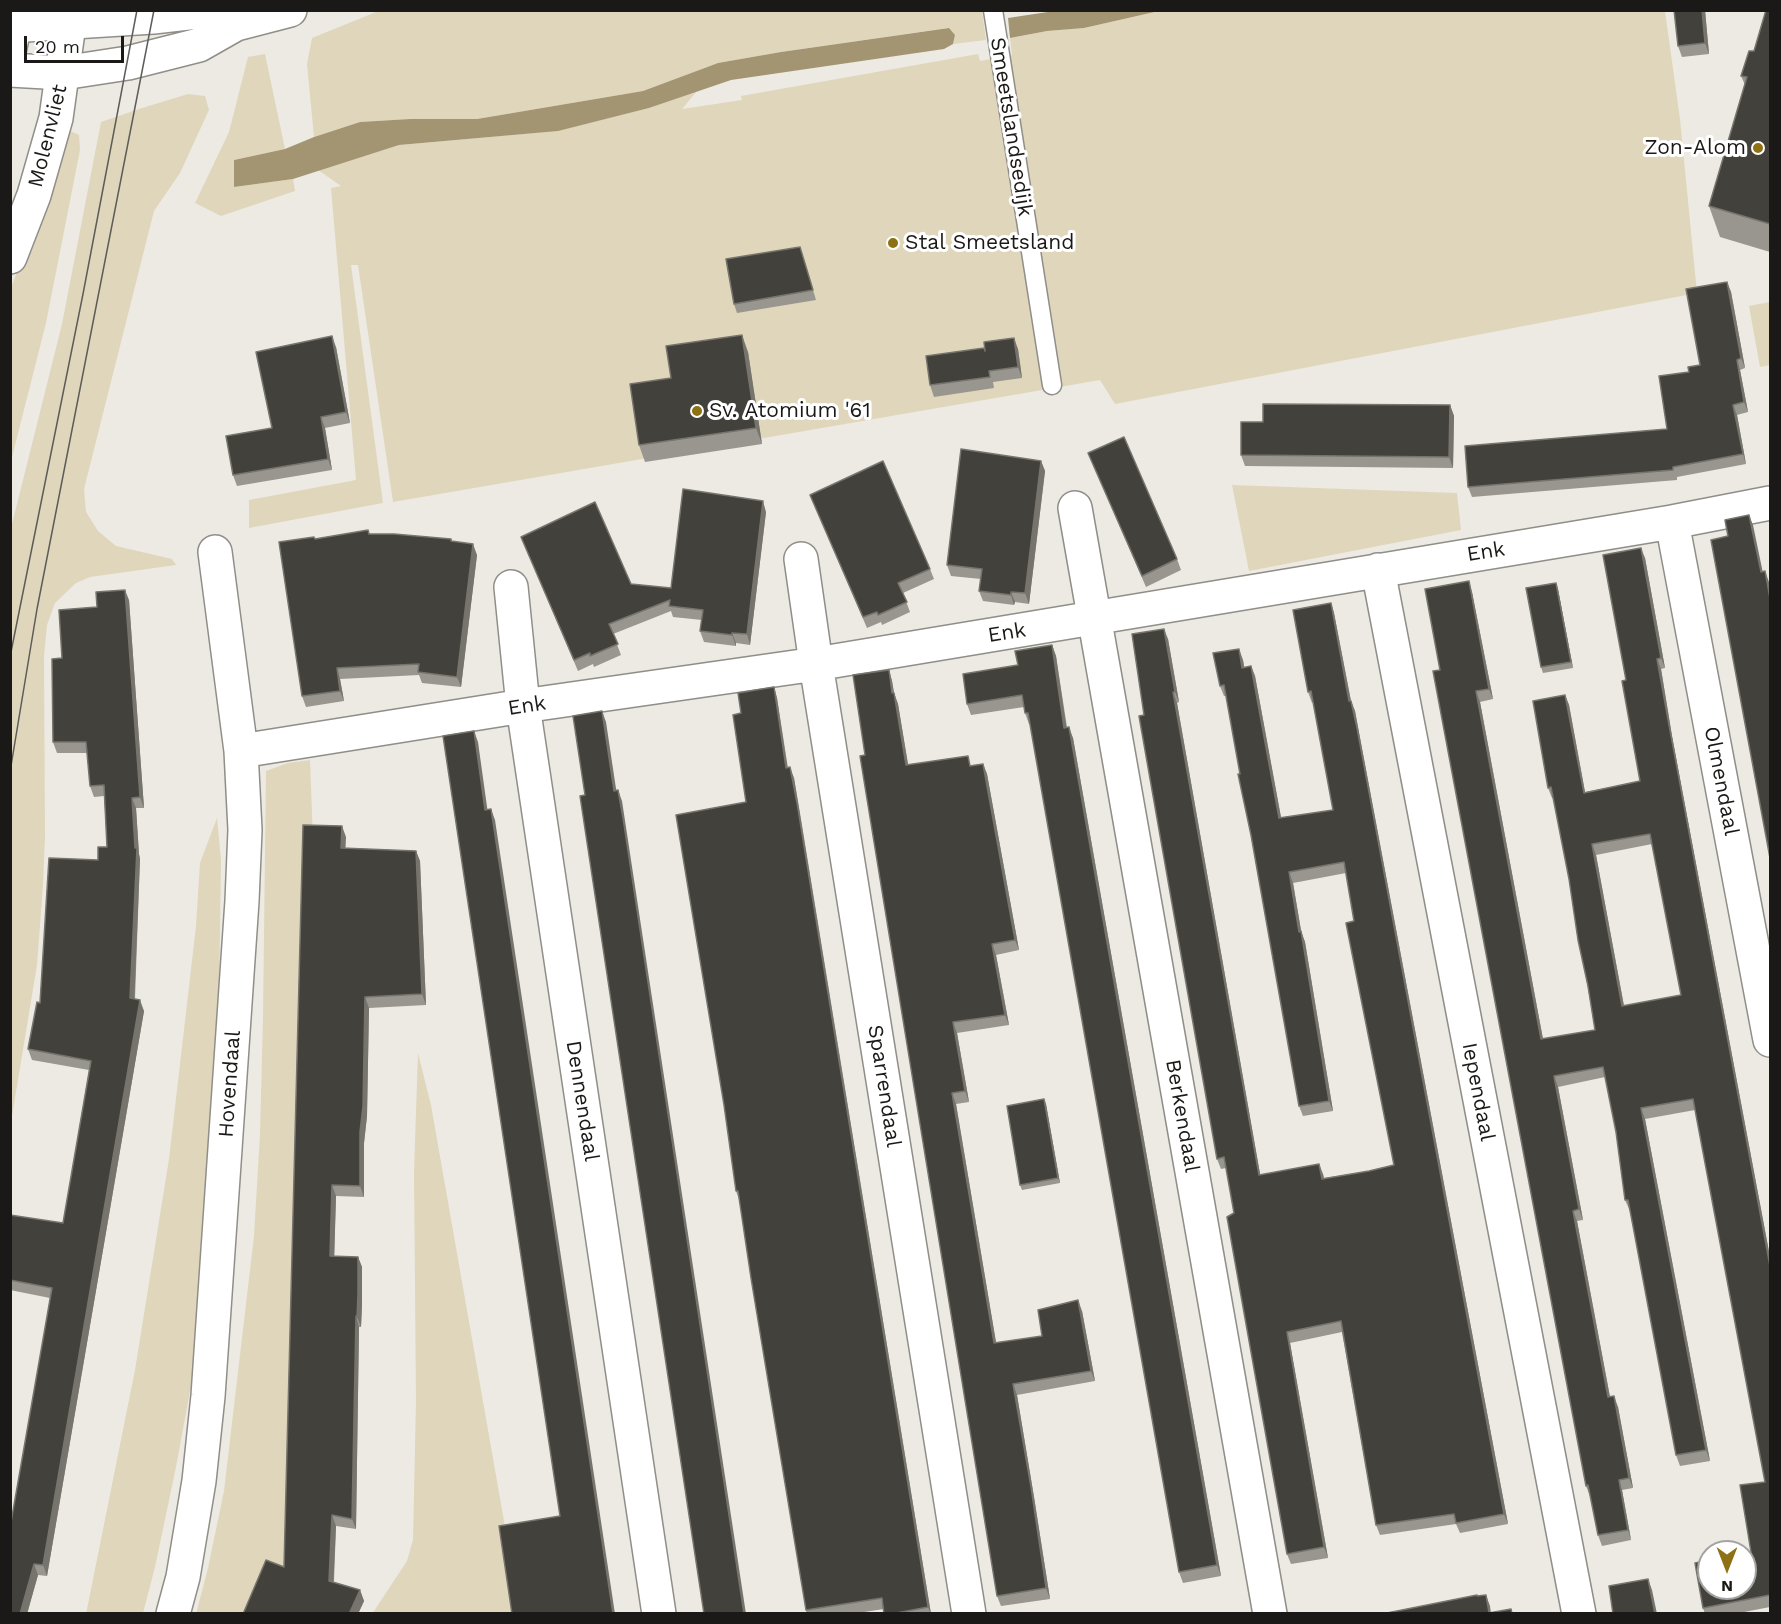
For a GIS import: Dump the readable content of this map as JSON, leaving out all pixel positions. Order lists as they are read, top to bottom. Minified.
{"streets":{"street":["Molenvliet","Enk","Olmendaal","Hovendaal","Sparrendaal","Iependaal","Dennendaal","Berkendaal"],"lane":["Smeetslandsedijk"]},"crossings":[["Enk","Olmendaal"],["Enk","Hovendaal"],["Enk","Sparrendaal"],["Enk","Iependaal"],["Enk","Dennendaal"],["Enk","Berkendaal"]],"places":["Zon-Alom","Stal Smeetsland","Sv. Atomium '61"],"scale_bar":"20 m","north":"bottom"}
